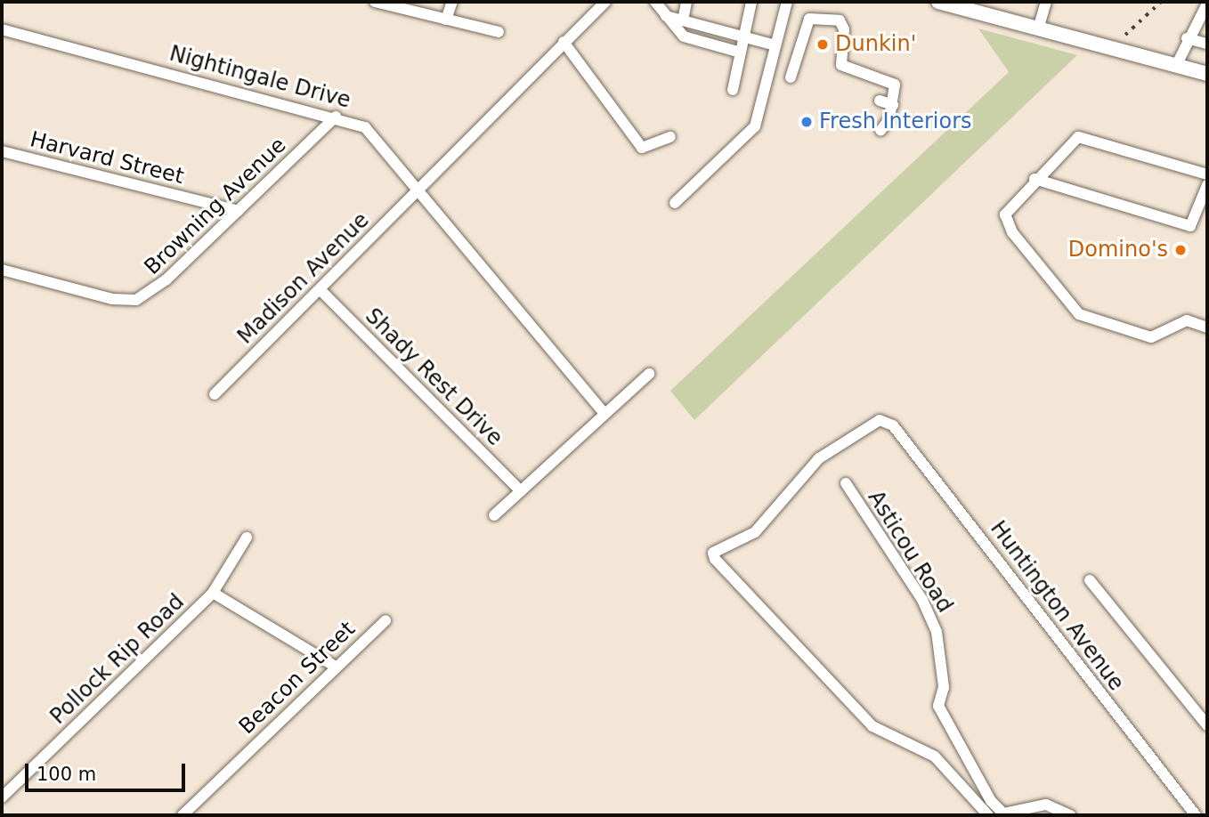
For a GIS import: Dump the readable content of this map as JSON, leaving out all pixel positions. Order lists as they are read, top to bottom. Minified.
{"streets":{"street":["Nightingale Drive","Harvard Street","Browning Avenue","Madison Avenue","Shady Rest Drive","Asticou Road","Huntington Avenue","Pollock Rip Road","Beacon Street"]},"crossings":[["Nightingale Drive","Browning Avenue"],["Nightingale Drive","Madison Avenue"],["Harvard Street","Browning Avenue"],["Madison Avenue","Shady Rest Drive"]],"places":["Dunkin'","Fresh Interiors","Domino's"],"scale_bar":"100 m"}
